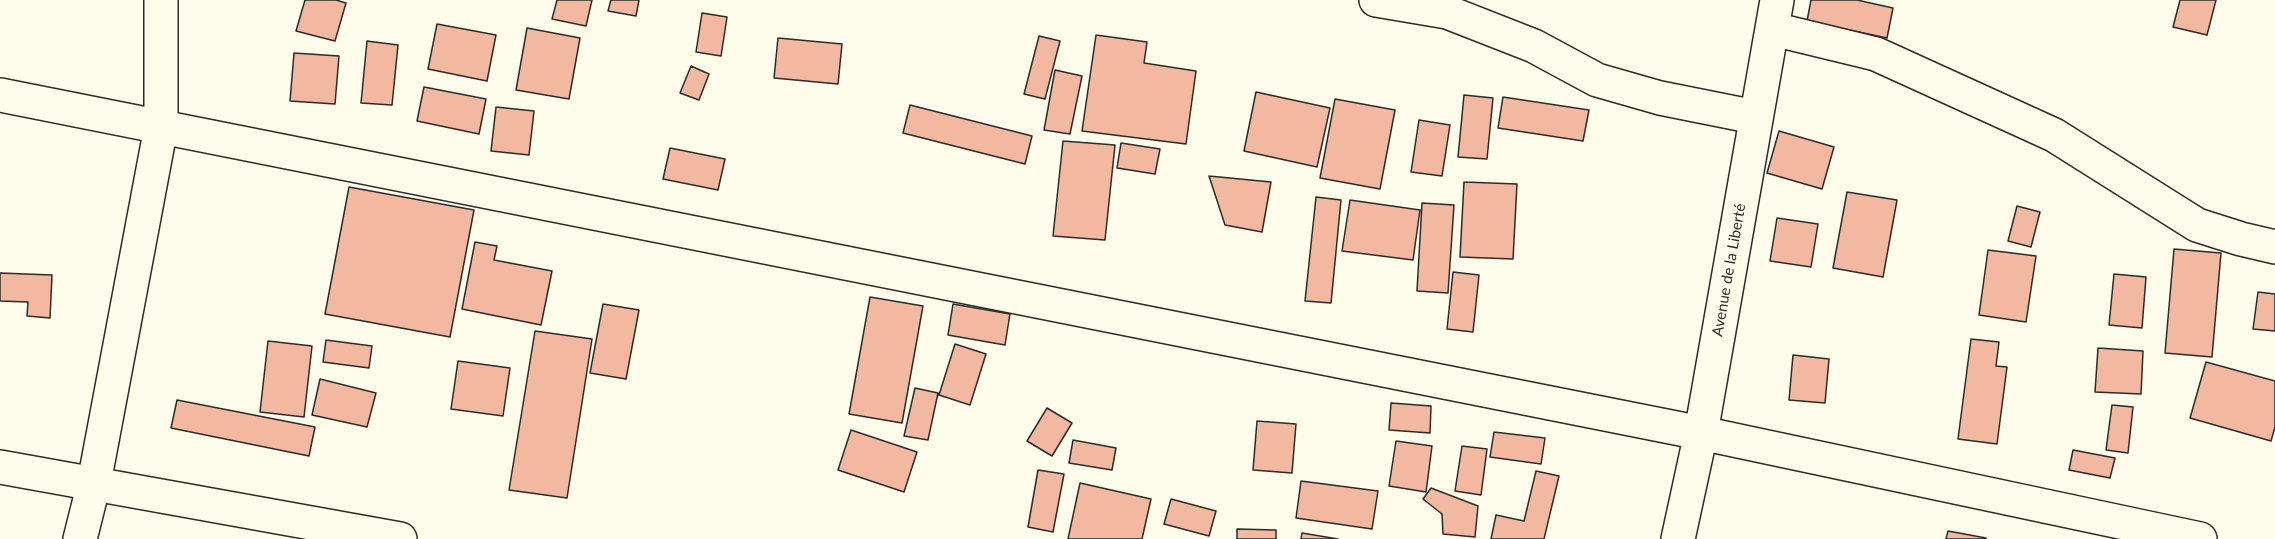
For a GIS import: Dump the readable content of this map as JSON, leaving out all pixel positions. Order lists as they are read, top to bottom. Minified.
{"streets":{"street":["Avenue de la Liberté"]}}
